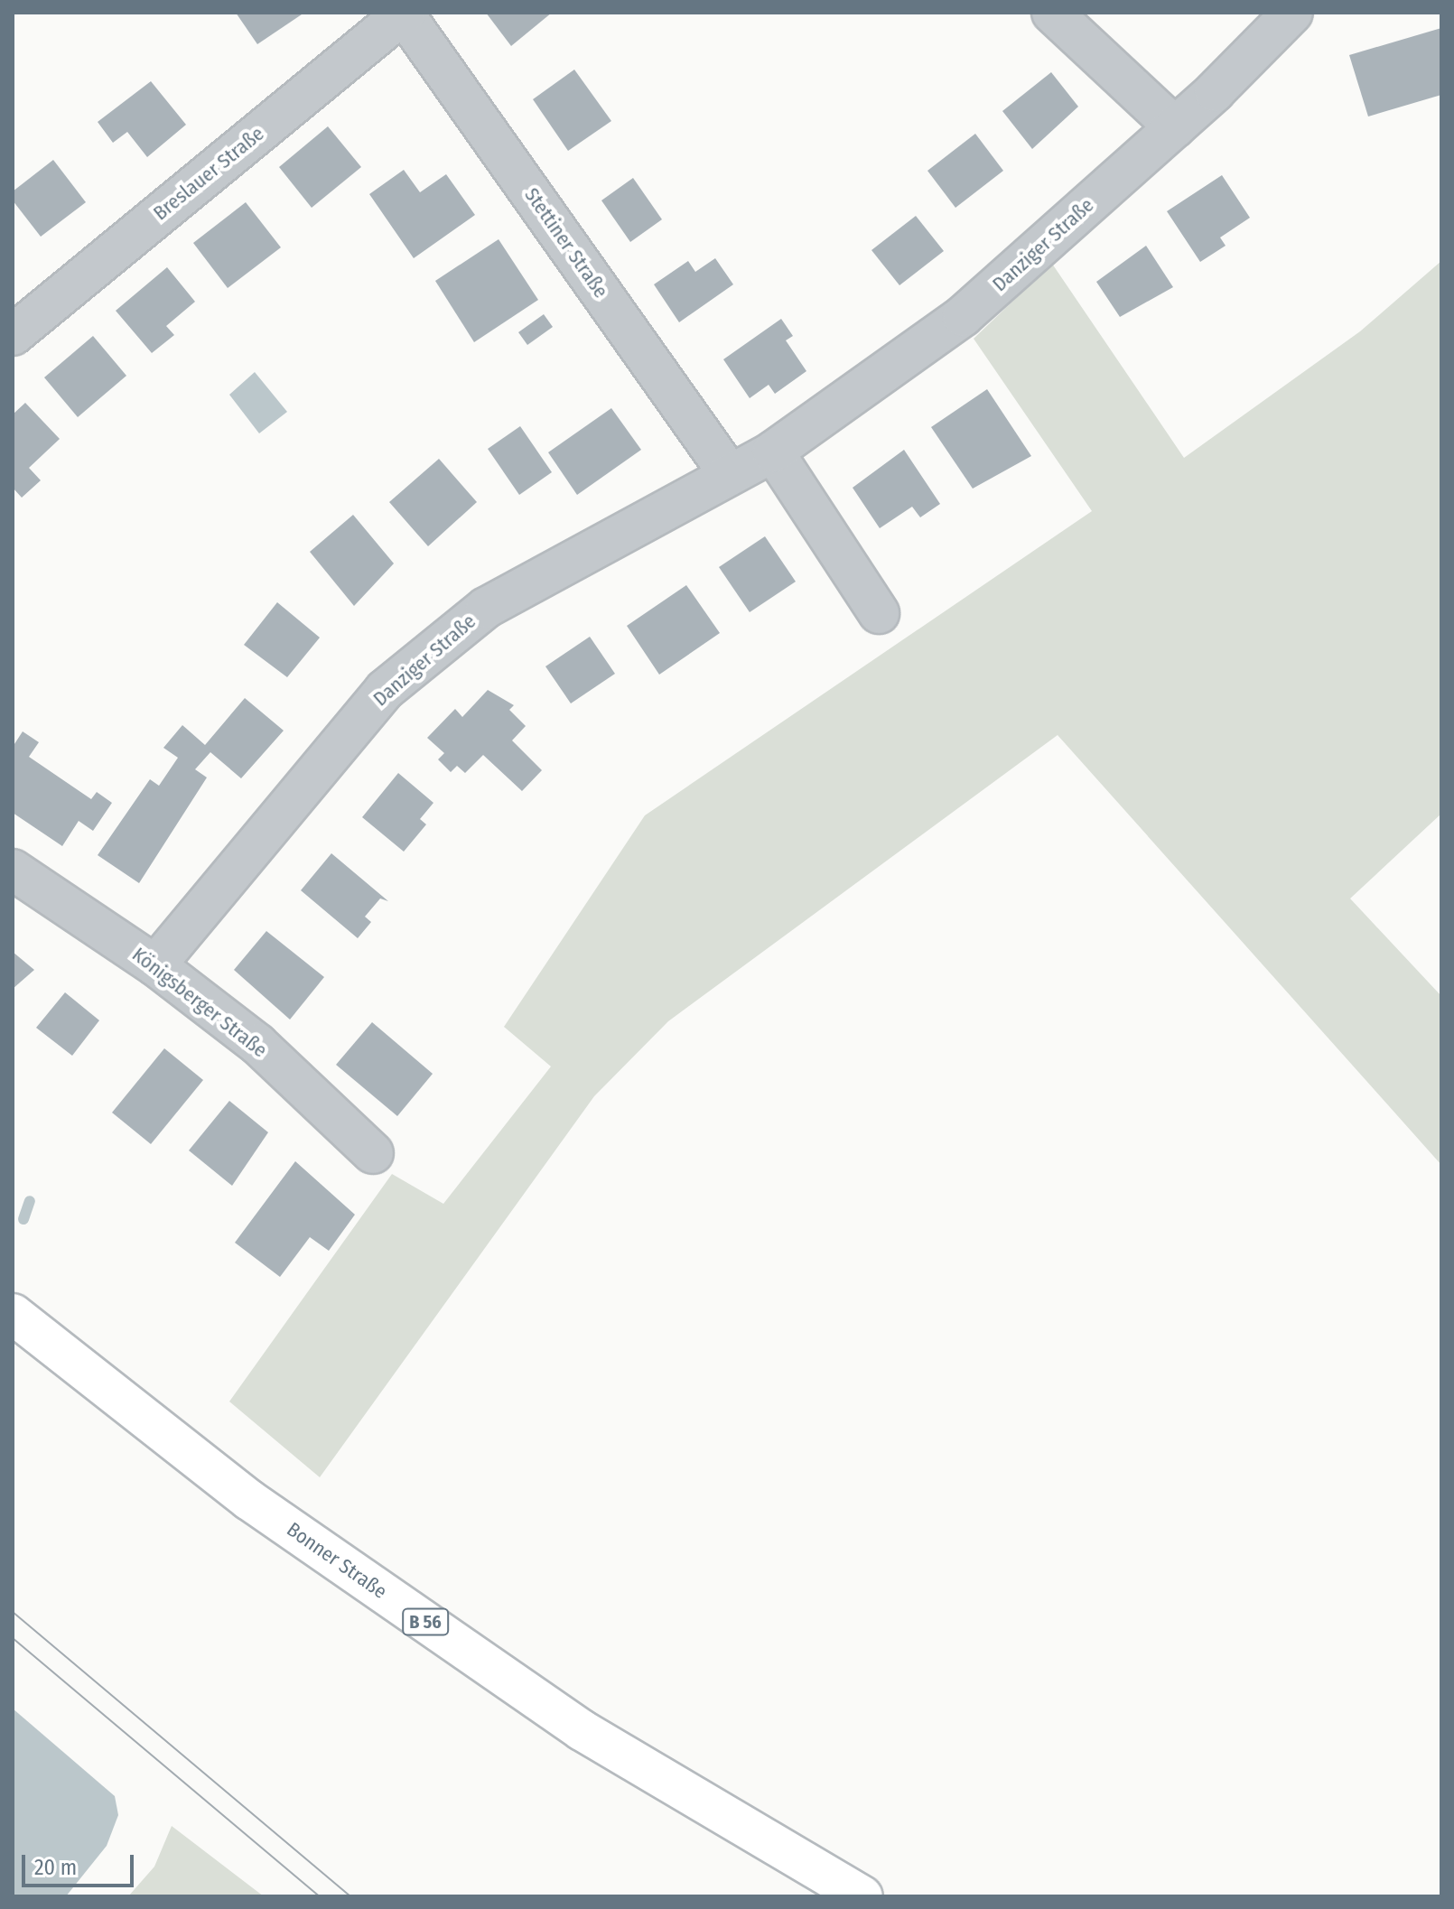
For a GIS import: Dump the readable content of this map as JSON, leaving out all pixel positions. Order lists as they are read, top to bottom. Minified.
{"streets":{"main road":["Bonner Straße","B 56"],"street":["Breslauer Straße","Stettiner Straße","Danziger Straße","Königsberger Straße"]},"crossings":[["Breslauer Straße","Stettiner Straße"],["Stettiner Straße","Danziger Straße"],["Danziger Straße","Königsberger Straße"]],"scale_bar":"20 m"}
